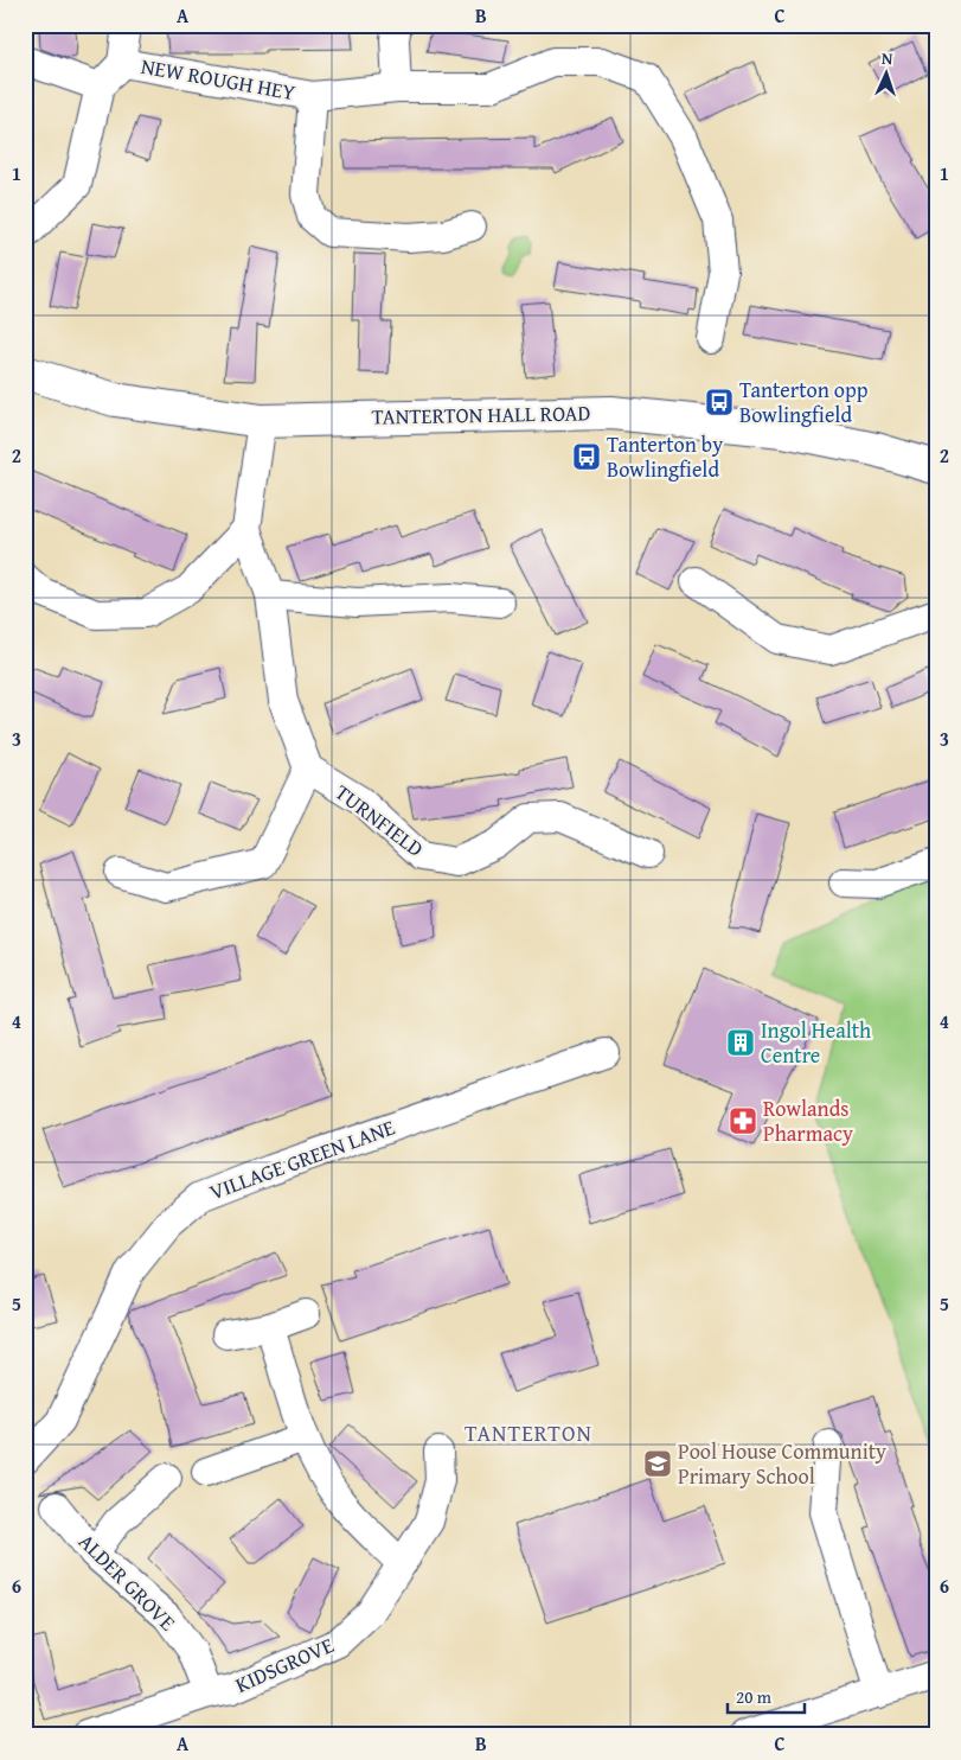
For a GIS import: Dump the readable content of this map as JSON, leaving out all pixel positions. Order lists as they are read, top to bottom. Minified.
{"streets":{"street":["NEW ROUGH HEY","TANTERTON HALL ROAD","TURNFIELD","VILLAGE GREEN LANE","ALDER GROVE","KIDSGROVE"]},"crossings":[["ALDER GROVE","KIDSGROVE"]],"districts":["TANTERTON"],"places":{"bus stop":["Tanterton opp Bowlingfield","Tanterton by Bowlingfield"],"building":["Ingol Health Centre"],"pharmacy":["Rowlands Pharmacy"],"school or university":["Pool House Community Primary School"]},"scale_bar":"20 m","north":"top","grid":{"columns":["A","B","C"],"rows":["1","2","3","4","5","6"]}}
